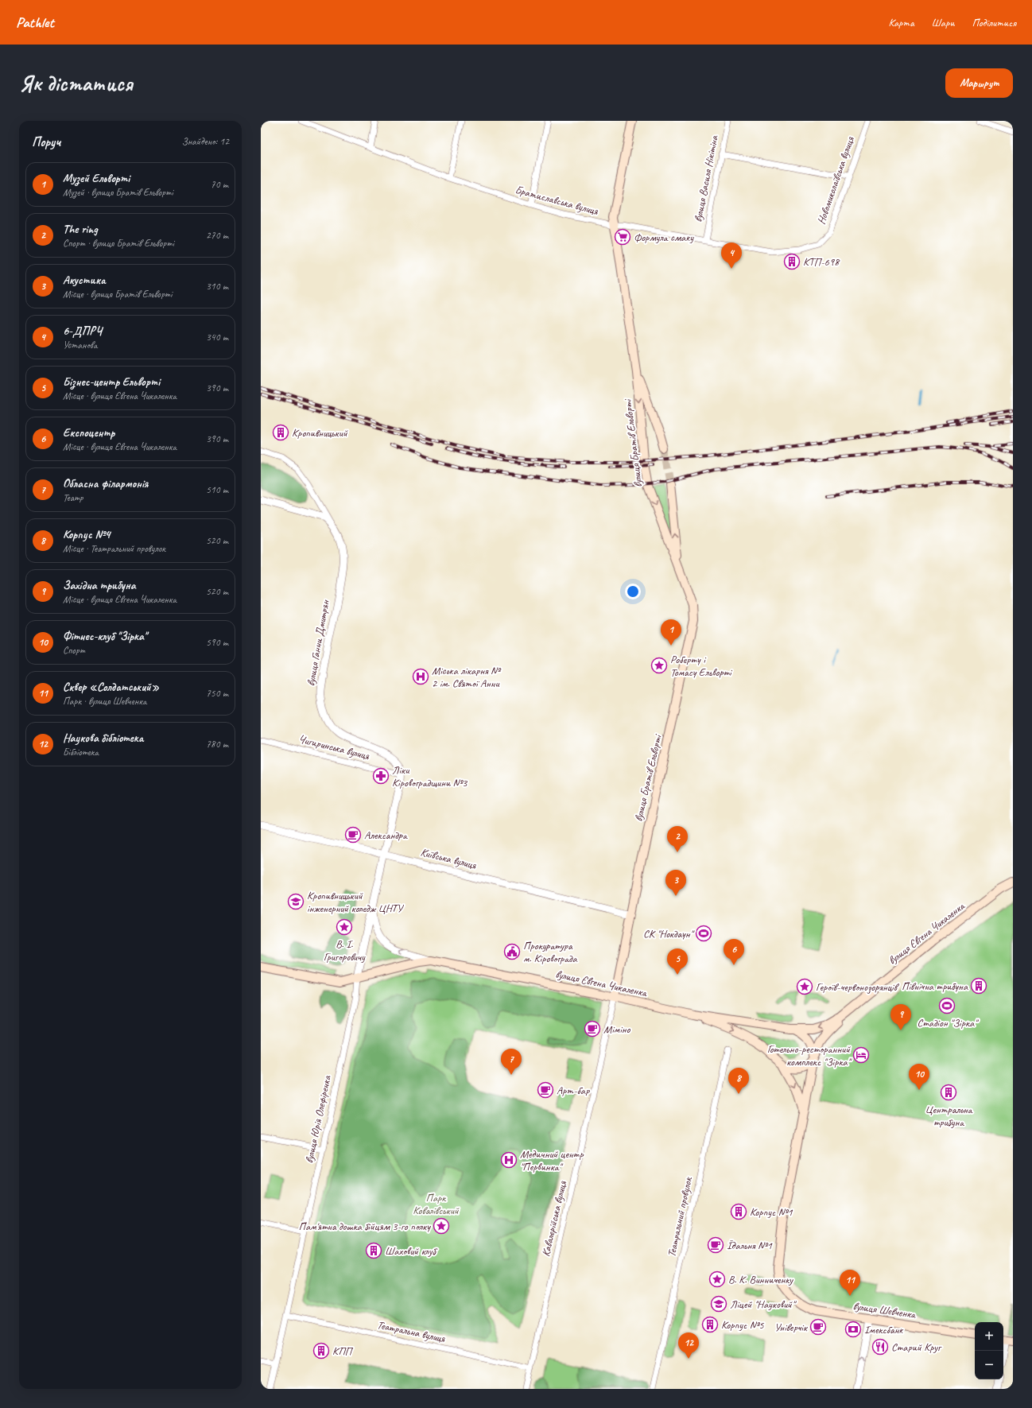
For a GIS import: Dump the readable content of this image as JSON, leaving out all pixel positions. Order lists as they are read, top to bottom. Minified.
{"streets":{"main road":["вулиця Братів Ельворті","вулиця Євгена Чикаленка","вулиця Шевченка"],"street":["вулиця Василя Нікітіна","Новомиколаївська вулиця","Братиславська вулиця","вулиця Ганни Дмитрян","Чигиринська вулиця","Київська вулиця","вулиця Юрія Олефіренка","Театральний провулок","Кавалерійська вулиця","Театральна вулиця"]},"crossings":[["вулиця Василя Нікітіна","Братиславська вулиця"],["Новомиколаївська вулиця","Братиславська вулиця"],["Братиславська вулиця","вулиця Братів Ельворті"],["вулиця Братів Ельворті","Київська вулиця"],["вулиця Братів Ельворті","вулиця Євгена Чикаленка"],["вулиця Братів Ельворті","Кавалерійська вулиця"],["вулиця Ганни Дмитрян","Чигиринська вулиця"],["Київська вулиця","вулиця Юрія Олефіренка"],["вулиця Євгена Чикаленка","вулиця Юрія Олефіренка"],["вулиця Євгена Чикаленка","Кавалерійська вулиця"],["вулиця Євгена Чикаленка","вулиця Шевченка"],["вулиця Юрія Олефіренка","Театральна вулиця"],["Кавалерійська вулиця","Театральна вулиця"]],"parks":["Парк Ковалівський"],"places":{"supermarket":["Формула смаку"],"building":["КТП-698","Кропивницький","Північна трибуна","Центральна трибуна","Корпус №1","Шаховий клуб","Корпус №5","КПП"],"place":["Роберту і Томасу Ельворті","В. І. Григоровичу","Героїв-червонозорянців","Пам'ятна дошка бійцям 3-го полку","В. К. Винниченку"],"hospital":["Міська лікарня № 2 ім. Святої Анни","Медичний центр \"Первинка\""],"pharmacy":["Ліки Кіровоградщини №3"],"cafe":["Александра","Міміно","Арт-бар","Їдальня №1","Універчік"],"school or university":["Кропивницький інженерний коледж ЦНТУ","Ліцей \"Науковий\""],"sports":["СК \"Нокдаун\"","Стадіон \"Зірка\""],"public building":["Прокуратура м. Кіровограда"],"hotel":["Готельно-ресторанний комплекс \"Зірка\""],"bank":["Імексбанк"],"restaurant":["Старий Круг"]},"page":{"header":"Pathlet","nav":["Карта","Шари","Поділитися"],"buttons":"Маршрут","title":"Як дістатися","heading":["Поруч","Знайдено: 12"],"list":[{"mark":"1","name":"Музей Ельворті","note":"Музей · вулиця Братів Ельворті","value":"70 m"},{"mark":"2","name":"The ring","note":"Спорт · вулиця Братів Ельворті","value":"270 m"},{"mark":"3","name":"Акустика","note":"Місце · вулиця Братів Ельворті","value":"310 m"},{"mark":"4","name":"6-ДПРЧ","note":"Установа","value":"340 m"},{"mark":"5","name":"Бізнес-центр Ельворті","note":"Місце · вулиця Євгена Чикаленка","value":"390 m"},{"mark":"6","name":"Експоцентр","note":"Місце · вулиця Євгена Чикаленка","value":"390 m"},{"mark":"7","name":"Обласна філармонія","note":"Театр","value":"510 m"},{"mark":"8","name":"Корпус №4","note":"Місце · Театральний провулок","value":"520 m"},{"mark":"9","name":"Західна трибуна","note":"Місце · вулиця Євгена Чикаленка","value":"520 m"},{"mark":"10","name":"Фітнес-клуб \"Зірка\"","note":"Спорт","value":"590 m"},{"mark":"11","name":"Сквер «Солдатський»","note":"Парк · вулиця Шевченка","value":"750 m"},{"mark":"12","name":"Наукова бібліотека","note":"Бібліотека","value":"780 m"}],"pins":["4","1","2","3","6","5","9","7","10","8","11","12"],"map_buttons":["+","−"]}}
